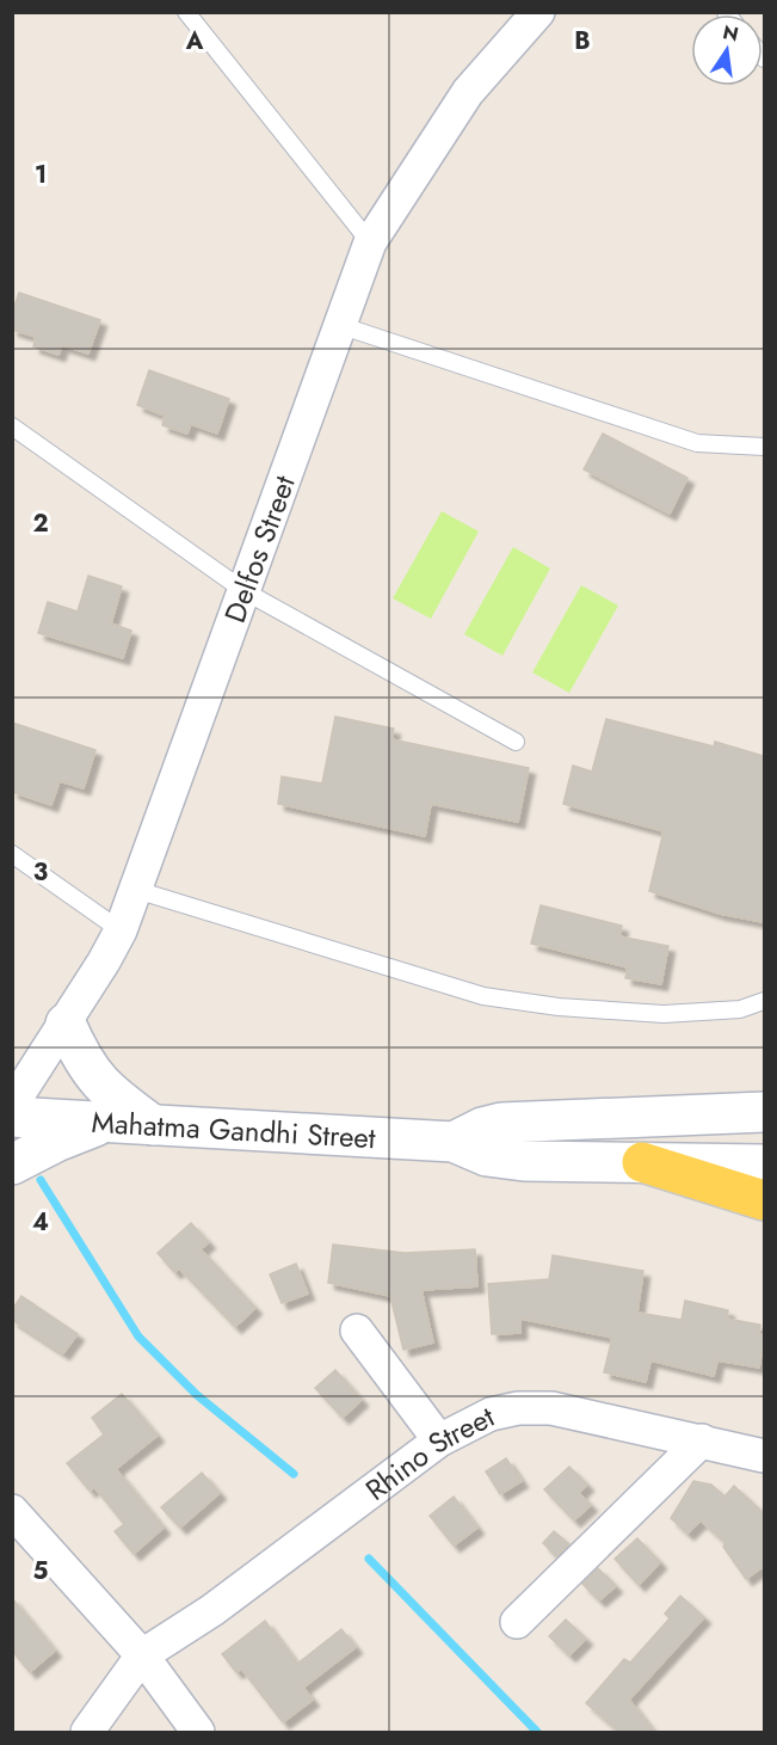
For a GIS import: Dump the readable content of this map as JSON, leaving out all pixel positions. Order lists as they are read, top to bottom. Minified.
{"streets":{"street":["Delfos Street","Mahatma Gandhi Street","Rhino Street"]},"north":"top","grid":{"columns":["A","B"],"rows":["1","2","3","4","5"]}}
